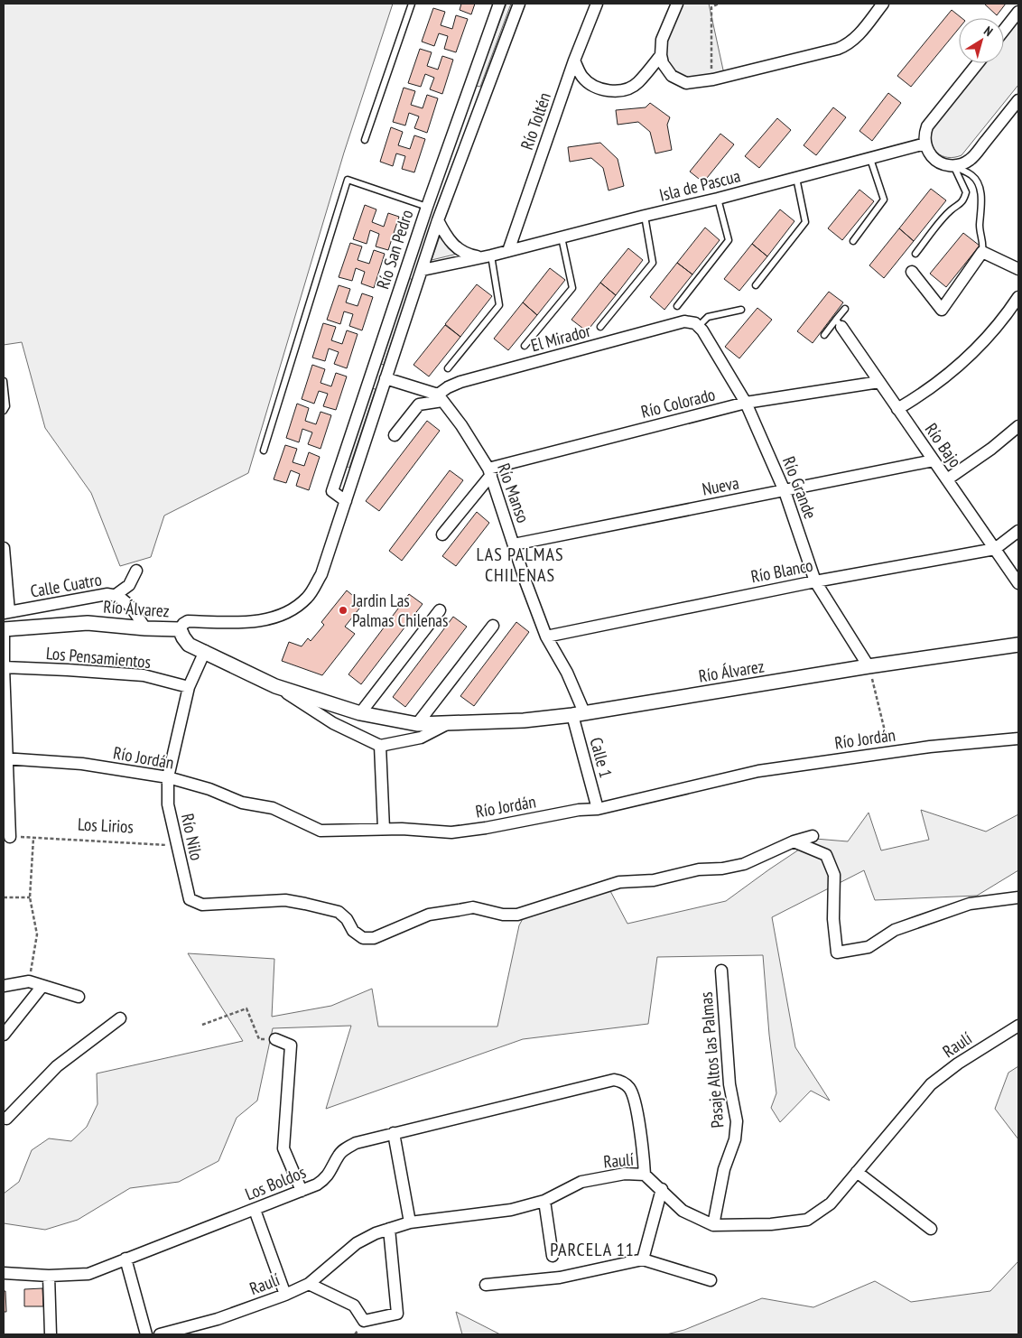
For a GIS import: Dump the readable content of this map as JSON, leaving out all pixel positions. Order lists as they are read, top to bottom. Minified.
{"streets":{"street":["Río Toltén","Isla de Pascua","Río San Pedro","El Mirador","Río Colorado","Río Bajo","Nueva","Río Grande","Río Manso","Río Blanco","Calle Cuatro","Río Álvarez","Los Pensamientos","Río Jordán","Calle 1","Río Nilo","Raulí","Pasaje Altos las Palmas","Los Boldos"],"path":["Los Lirios"]},"crossings":[["Río Toltén","Isla de Pascua"],["Isla de Pascua","Río San Pedro"],["Río San Pedro","Río Álvarez"],["El Mirador","Río Grande"],["El Mirador","Río Manso"],["Río Colorado","Río Bajo"],["Río Colorado","Río Grande"],["Río Colorado","Río Manso"],["Río Bajo","Nueva"],["Río Bajo","Río Blanco"],["Nueva","Río Grande"],["Nueva","Río Manso"],["Río Grande","Río Blanco"],["Río Grande","Río Álvarez"],["Río Manso","Río Blanco"],["Río Manso","Río Álvarez"],["Río Manso","Calle 1"],["Calle Cuatro","Río Álvarez"],["Río Álvarez","Calle 1"],["Río Álvarez","Río Nilo"],["Los Pensamientos","Río Nilo"],["Río Jordán","Calle 1"],["Río Jordán","Río Nilo"],["Los Lirios","Río Nilo"],["Raulí","Pasaje Altos las Palmas"],["Raulí","Los Boldos"]],"districts":["LAS PALMAS CHILENAS","PARCELA 11"],"places":["Jardin Las Palmas Chilenas"],"north":"top right"}
